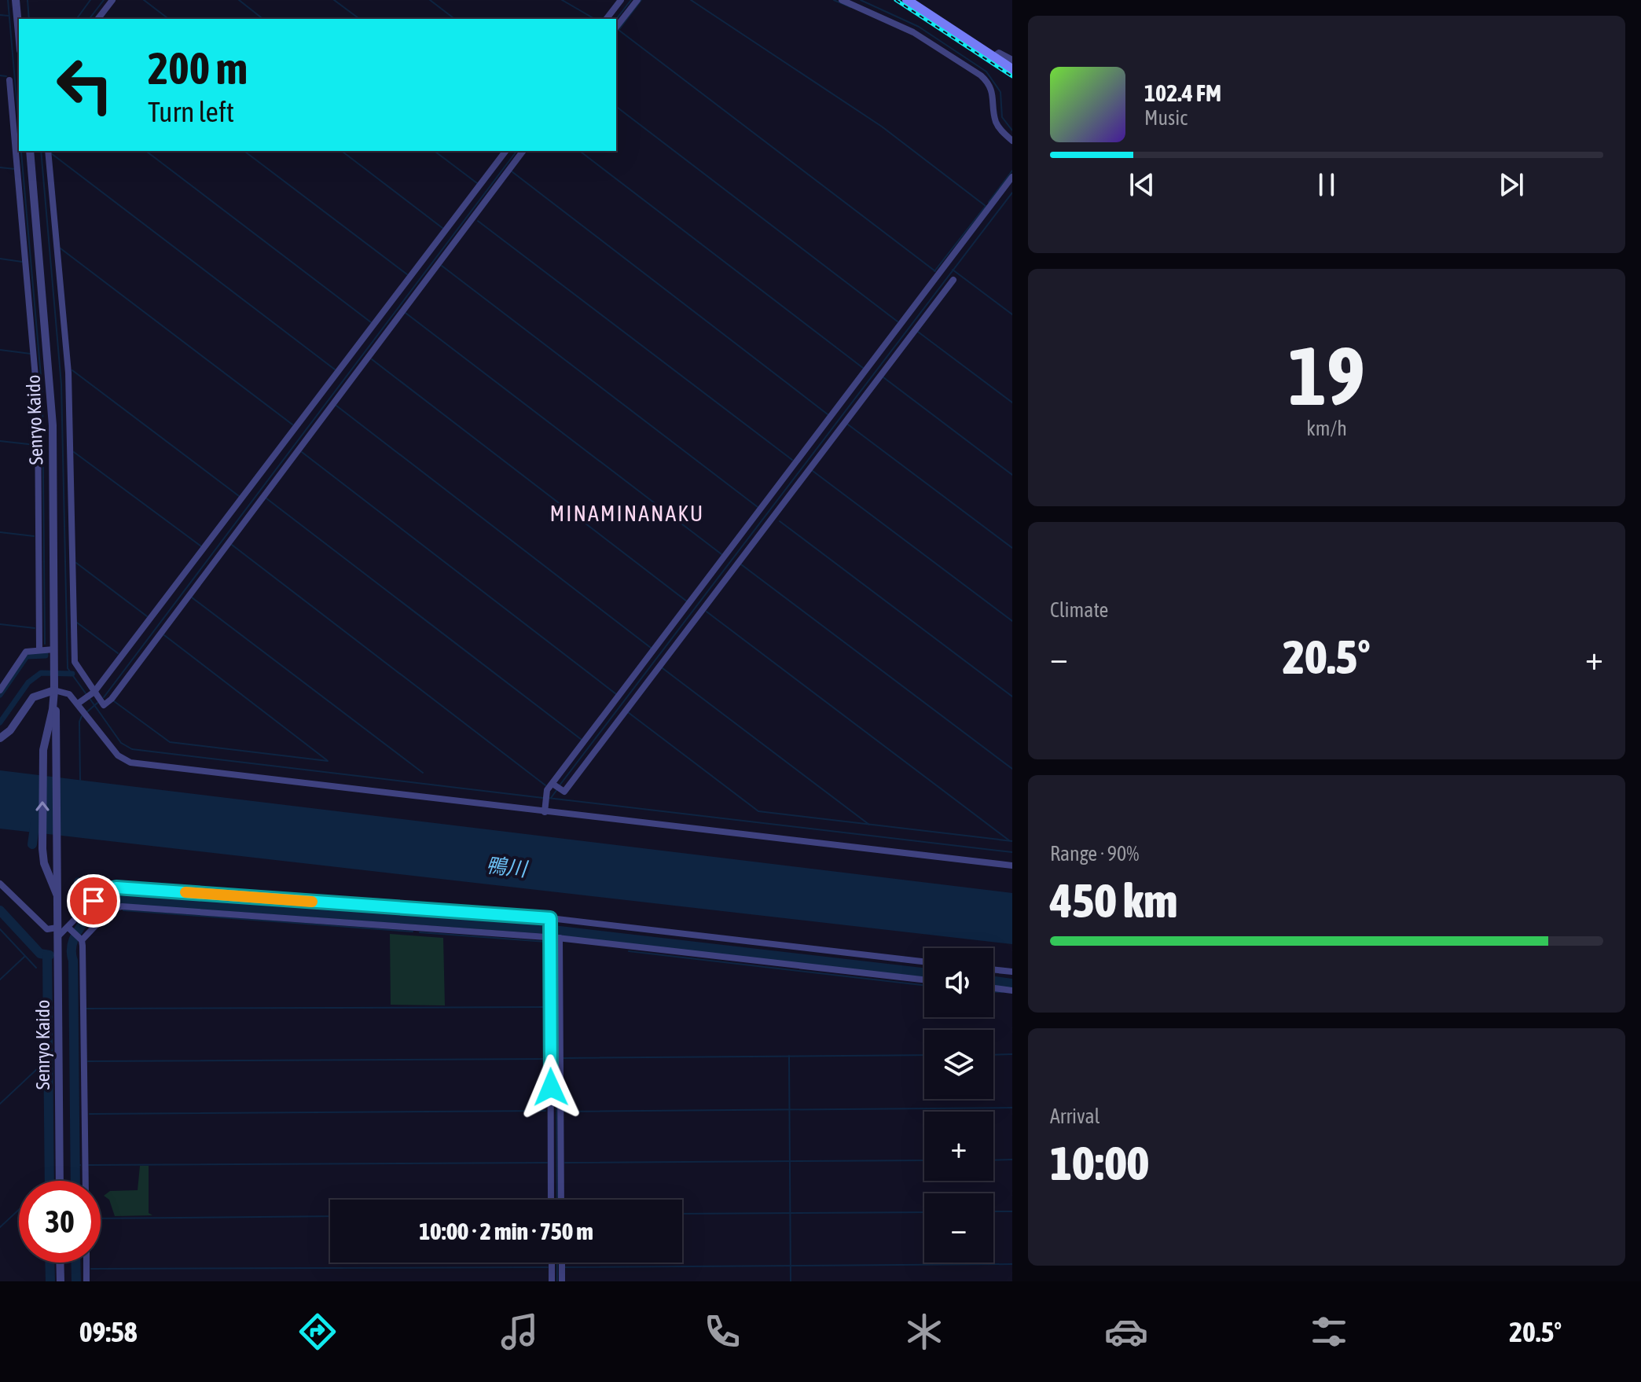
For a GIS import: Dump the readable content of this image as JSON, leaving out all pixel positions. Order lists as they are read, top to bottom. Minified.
{"streets":{"street":["Senryo Kaido"]},"districts":["MINAMINANAKU"],"water":["鴨川"],"page":{"turn":["200 m","Turn left"],"song":["102.4 FM","Music"],"tile":[["19","km/h"],"Climate",["Range · 90%","450 km"],["Arrival","10:00"]],"heat":["−","20.5°","+"],"map_buttons":["+","−"],"limit":"30","trip":"10:00 · 2 min · 750 m","tabs":["09:58","20.5°"]}}
